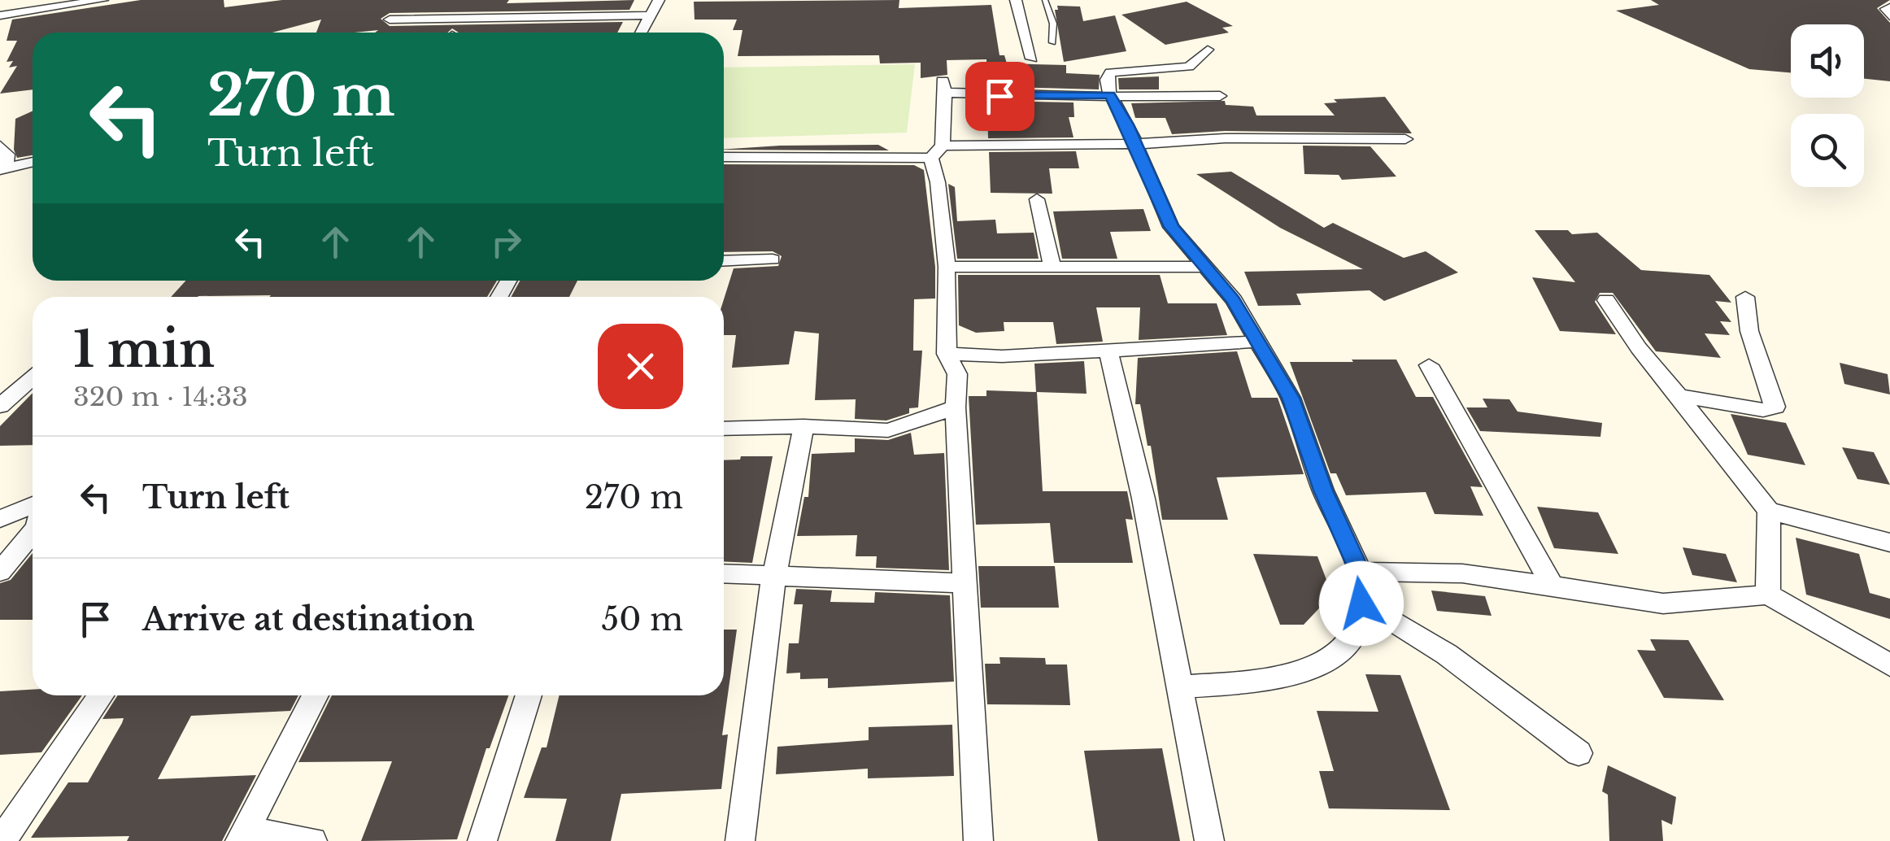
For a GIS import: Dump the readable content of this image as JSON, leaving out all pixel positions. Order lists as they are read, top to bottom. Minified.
{"page":{"turn":["270 m","Turn left"],"heading":["1 min","320 m · 14:33"],"list":[{"name":"Turn left","value":"270 m"},{"name":"Arrive at destination","value":"50 m"}]}}
